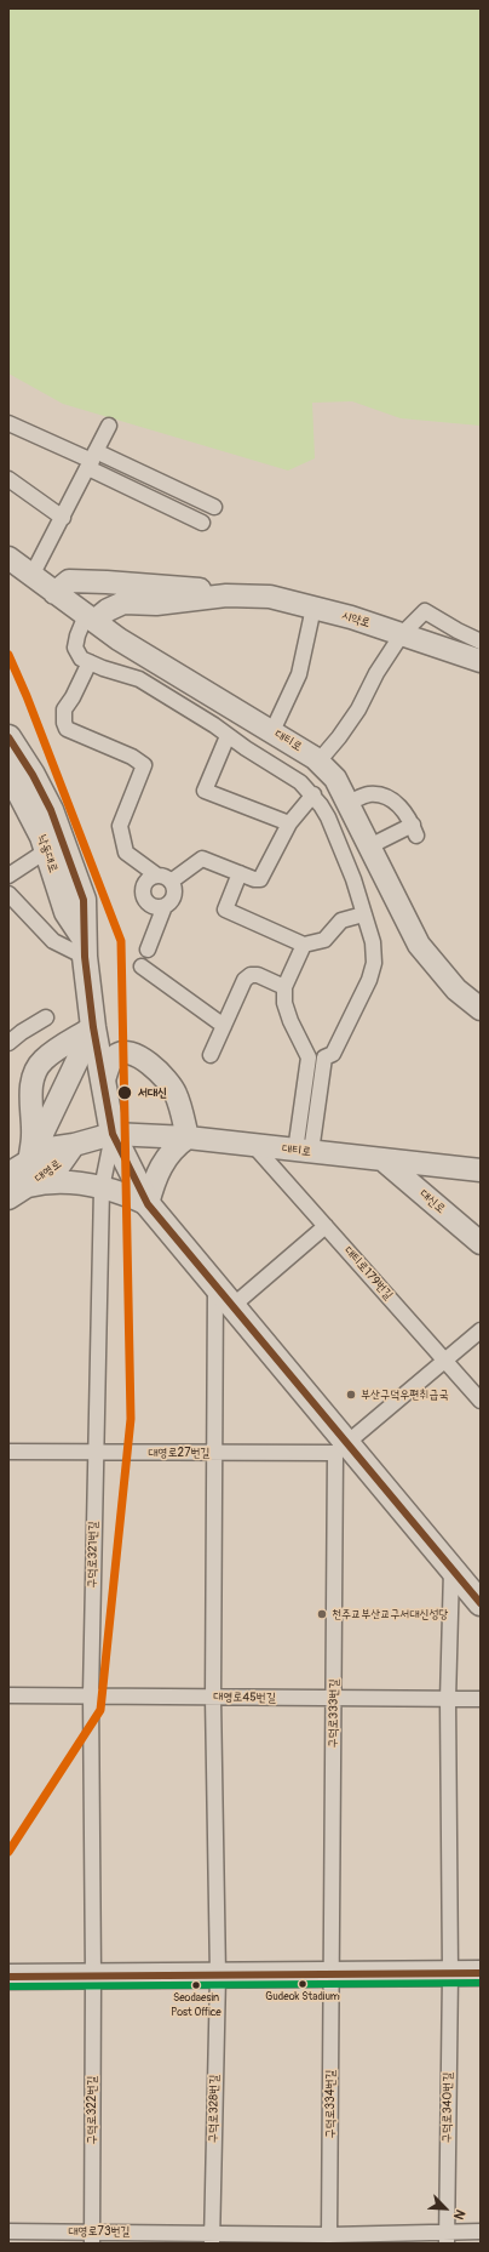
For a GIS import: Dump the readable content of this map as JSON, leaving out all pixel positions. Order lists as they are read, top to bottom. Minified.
{"streets":{"main road":["시약로","대티로","낙동대로","대영로","대신로"],"street":["대티로179번길","대영로27번길","구덕로321번길","대영로45번길","구덕로333번길","구덕로334번길","구덕로340번길","구덕로328번길","구덕로322번길","대영로73번길"]},"crossings":[["시약로","대티로"],["대티로","낙동대로"],["대티로","대신로"],["대티로","대티로179번길"],["대티로","구덕로321번길"],["낙동대로","대영로27번길"],["낙동대로","구덕로321번길"],["낙동대로","구덕로333번길"],["낙동대로","구덕로340번길"],["낙동대로","구덕로328번길"],["대영로27번길","구덕로321번길"],["대영로27번길","구덕로333번길"],["대영로27번길","구덕로328번길"],["구덕로321번길","대영로45번길"],["구덕로321번길","구덕로322번길"],["대영로45번길","구덕로333번길"],["대영로45번길","구덕로340번길"],["대영로45번길","구덕로328번길"],["구덕로333번길","구덕로334번길"],["구덕로334번길","대영로73번길"],["구덕로340번길","대영로73번길"],["구덕로328번길","대영로73번길"],["구덕로322번길","대영로73번길"]],"places":["서대신","부산구덕우편취급국","천주교부산교구서대신성당","Gudeok Stadium","Seodaesin Post Office"],"north":"bottom right"}
